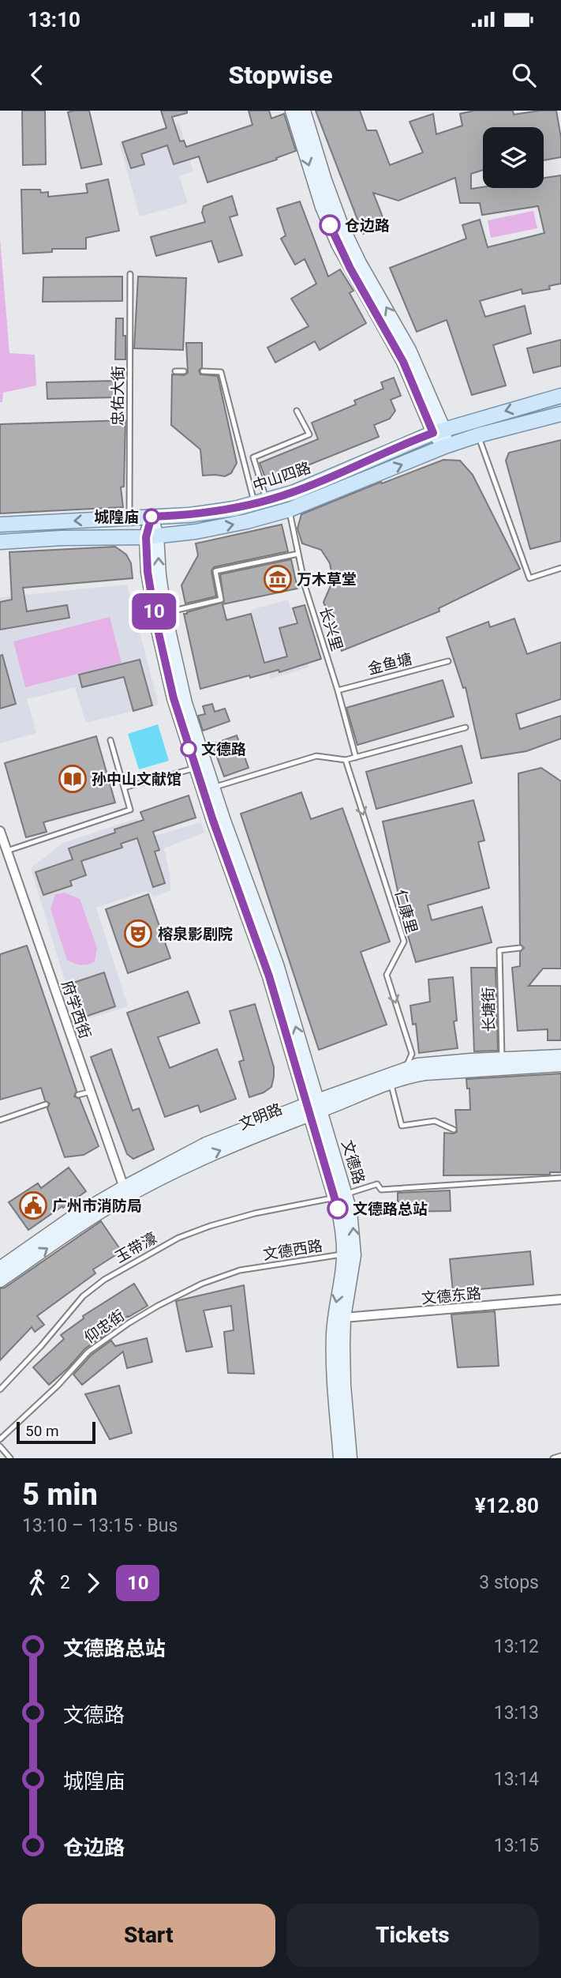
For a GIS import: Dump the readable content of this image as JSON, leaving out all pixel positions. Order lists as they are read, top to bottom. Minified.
{"streets":{"main road":["中山四路","文明路","文德路"],"street":["府学西街","文德东路"],"lane":["忠佑大街","长兴里","金鱼塘","仁康里","长塘街","玉带濠","文德西路","仰忠街"]},"crossings":[["忠佑大街","中山四路"],["长兴里","金鱼塘"],["仁康里","文明路"],["府学西街","文明路"],["长塘街","文明路"],["文明路","文德路"],["文德路","文德西路"],["文德路","文德东路"],["文德西路","仰忠街"]],"one_way":["仁康里"],"places":{"other":["仓边路","城隍庙","文德路","文德路总站"],"museum":["万木草堂"],"library":["孙中山文献馆"],"theatre":["榕泉影剧院"],"public building":["广州市消防局"]},"lines":["bus line 10"],"scale_bar":"50 m","page":{"status":"13:10","header":"Stopwise","on_map":"10","scale":"50 m","heading":["5 min","13:10 – 13:15 · Bus","¥12.80"],"legs":["2","10","3 stops"],"list":[{"name":"文德路总站","value":"13:12"},{"name":"文德路","value":"13:13"},{"name":"城隍庙","value":"13:14"},{"name":"仓边路","value":"13:15"}],"buttons":["Start","Tickets"]}}
